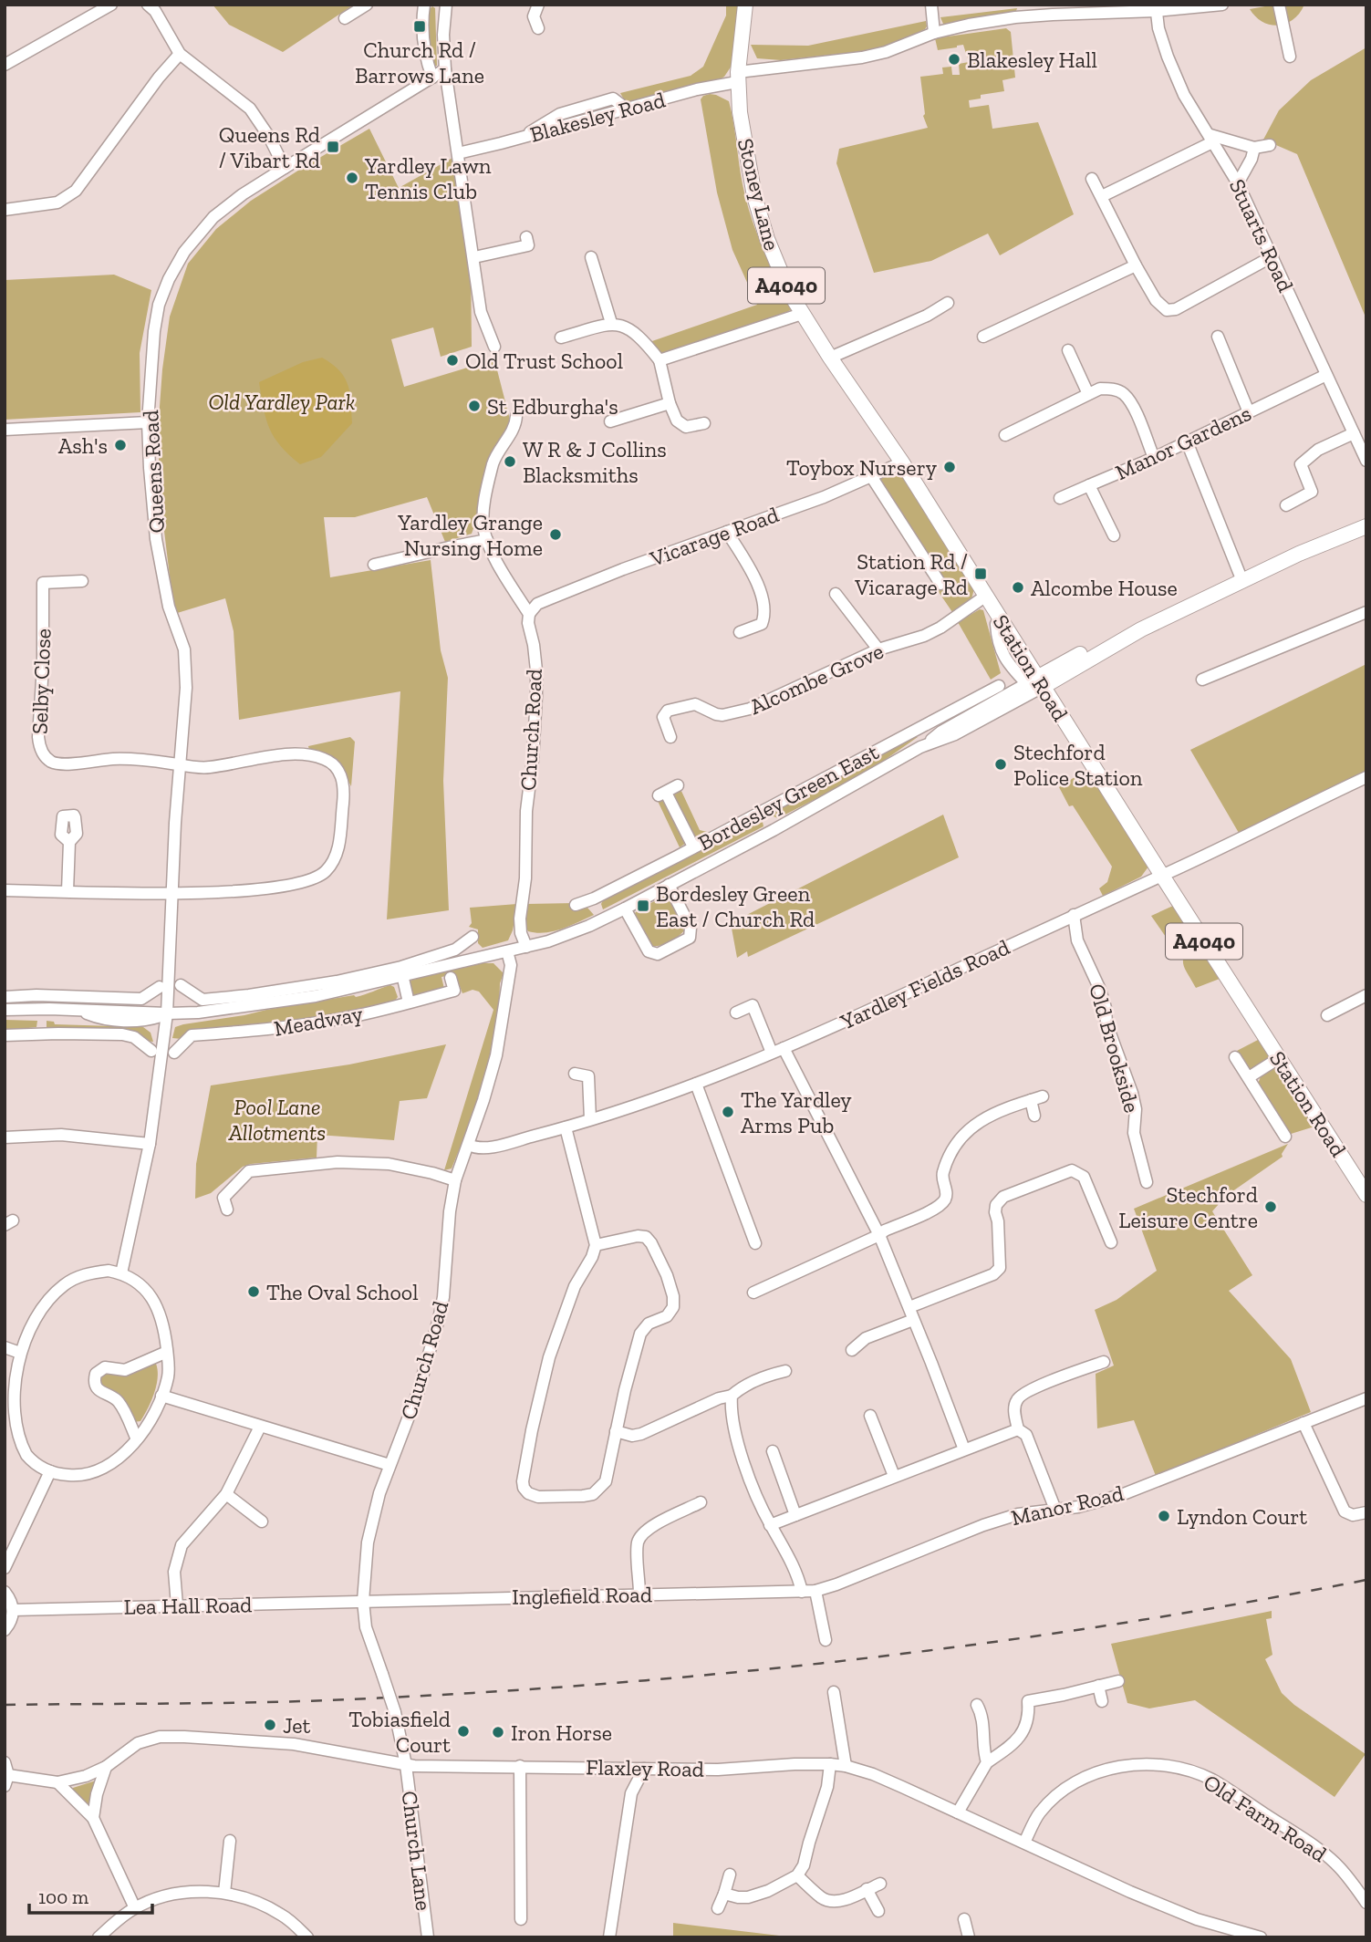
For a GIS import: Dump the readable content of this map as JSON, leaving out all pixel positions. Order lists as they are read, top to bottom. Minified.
{"streets":{"main road":["Stoney Lane","A4040","Station Road","Bordesley Green East"],"street":["Blakesley Road","Stuarts Road","Manor Gardens","Queens Road","Vicarage Road","Alcombe Grove","Selby Close","Church Road","Yardley Fields Road","Meadway","Old Brookside","Manor Road","Inglefield Road","Lea Hall Road","Flaxley Road","Old Farm Road","Church Lane"]},"crossings":[["Blakesley Road","Stoney Lane"],["Blakesley Road","Stuarts Road"],["Stoney Lane","Vicarage Road"],["Stoney Lane","Station Road"],["Stuarts Road","Manor Gardens"],["Queens Road","Selby Close"],["Queens Road","Meadway"],["Vicarage Road","Station Road"],["Vicarage Road","Church Road"],["Station Road","Alcombe Grove"],["Station Road","Bordesley Green East"],["Station Road","Yardley Fields Road"],["Church Road","Bordesley Green East"],["Church Road","Yardley Fields Road"],["Church Road","Meadway"],["Church Road","Inglefield Road"],["Church Road","Lea Hall Road"],["Church Road","Flaxley Road"],["Church Road","Church Lane"],["Bordesley Green East","Meadway"],["Yardley Fields Road","Old Brookside"],["Manor Road","Inglefield Road"],["Inglefield Road","Lea Hall Road"],["Flaxley Road","Old Farm Road"],["Flaxley Road","Church Lane"]],"parks":["Old Yardley Park","Pool Lane Allotments"],"places":{"transit":["Church Rd / Barrows Lane","Queens Rd / Vibart Rd","Station Rd / Vicarage Rd","Bordesley Green East / Church Rd"],"other":["Blakesley Hall","Yardley Lawn Tennis Club","Old Trust School","St Edburgha's","Ash's","W R & J Collins Blacksmiths","Toybox Nursery","Yardley Grange Nursing Home","Alcombe House","Stechford Police Station","The Yardley Arms Pub","Stechford Leisure Centre","The Oval School","Lyndon Court","Jet","Tobiasfield Court","Iron Horse"]},"scale_bar":"100 m"}
